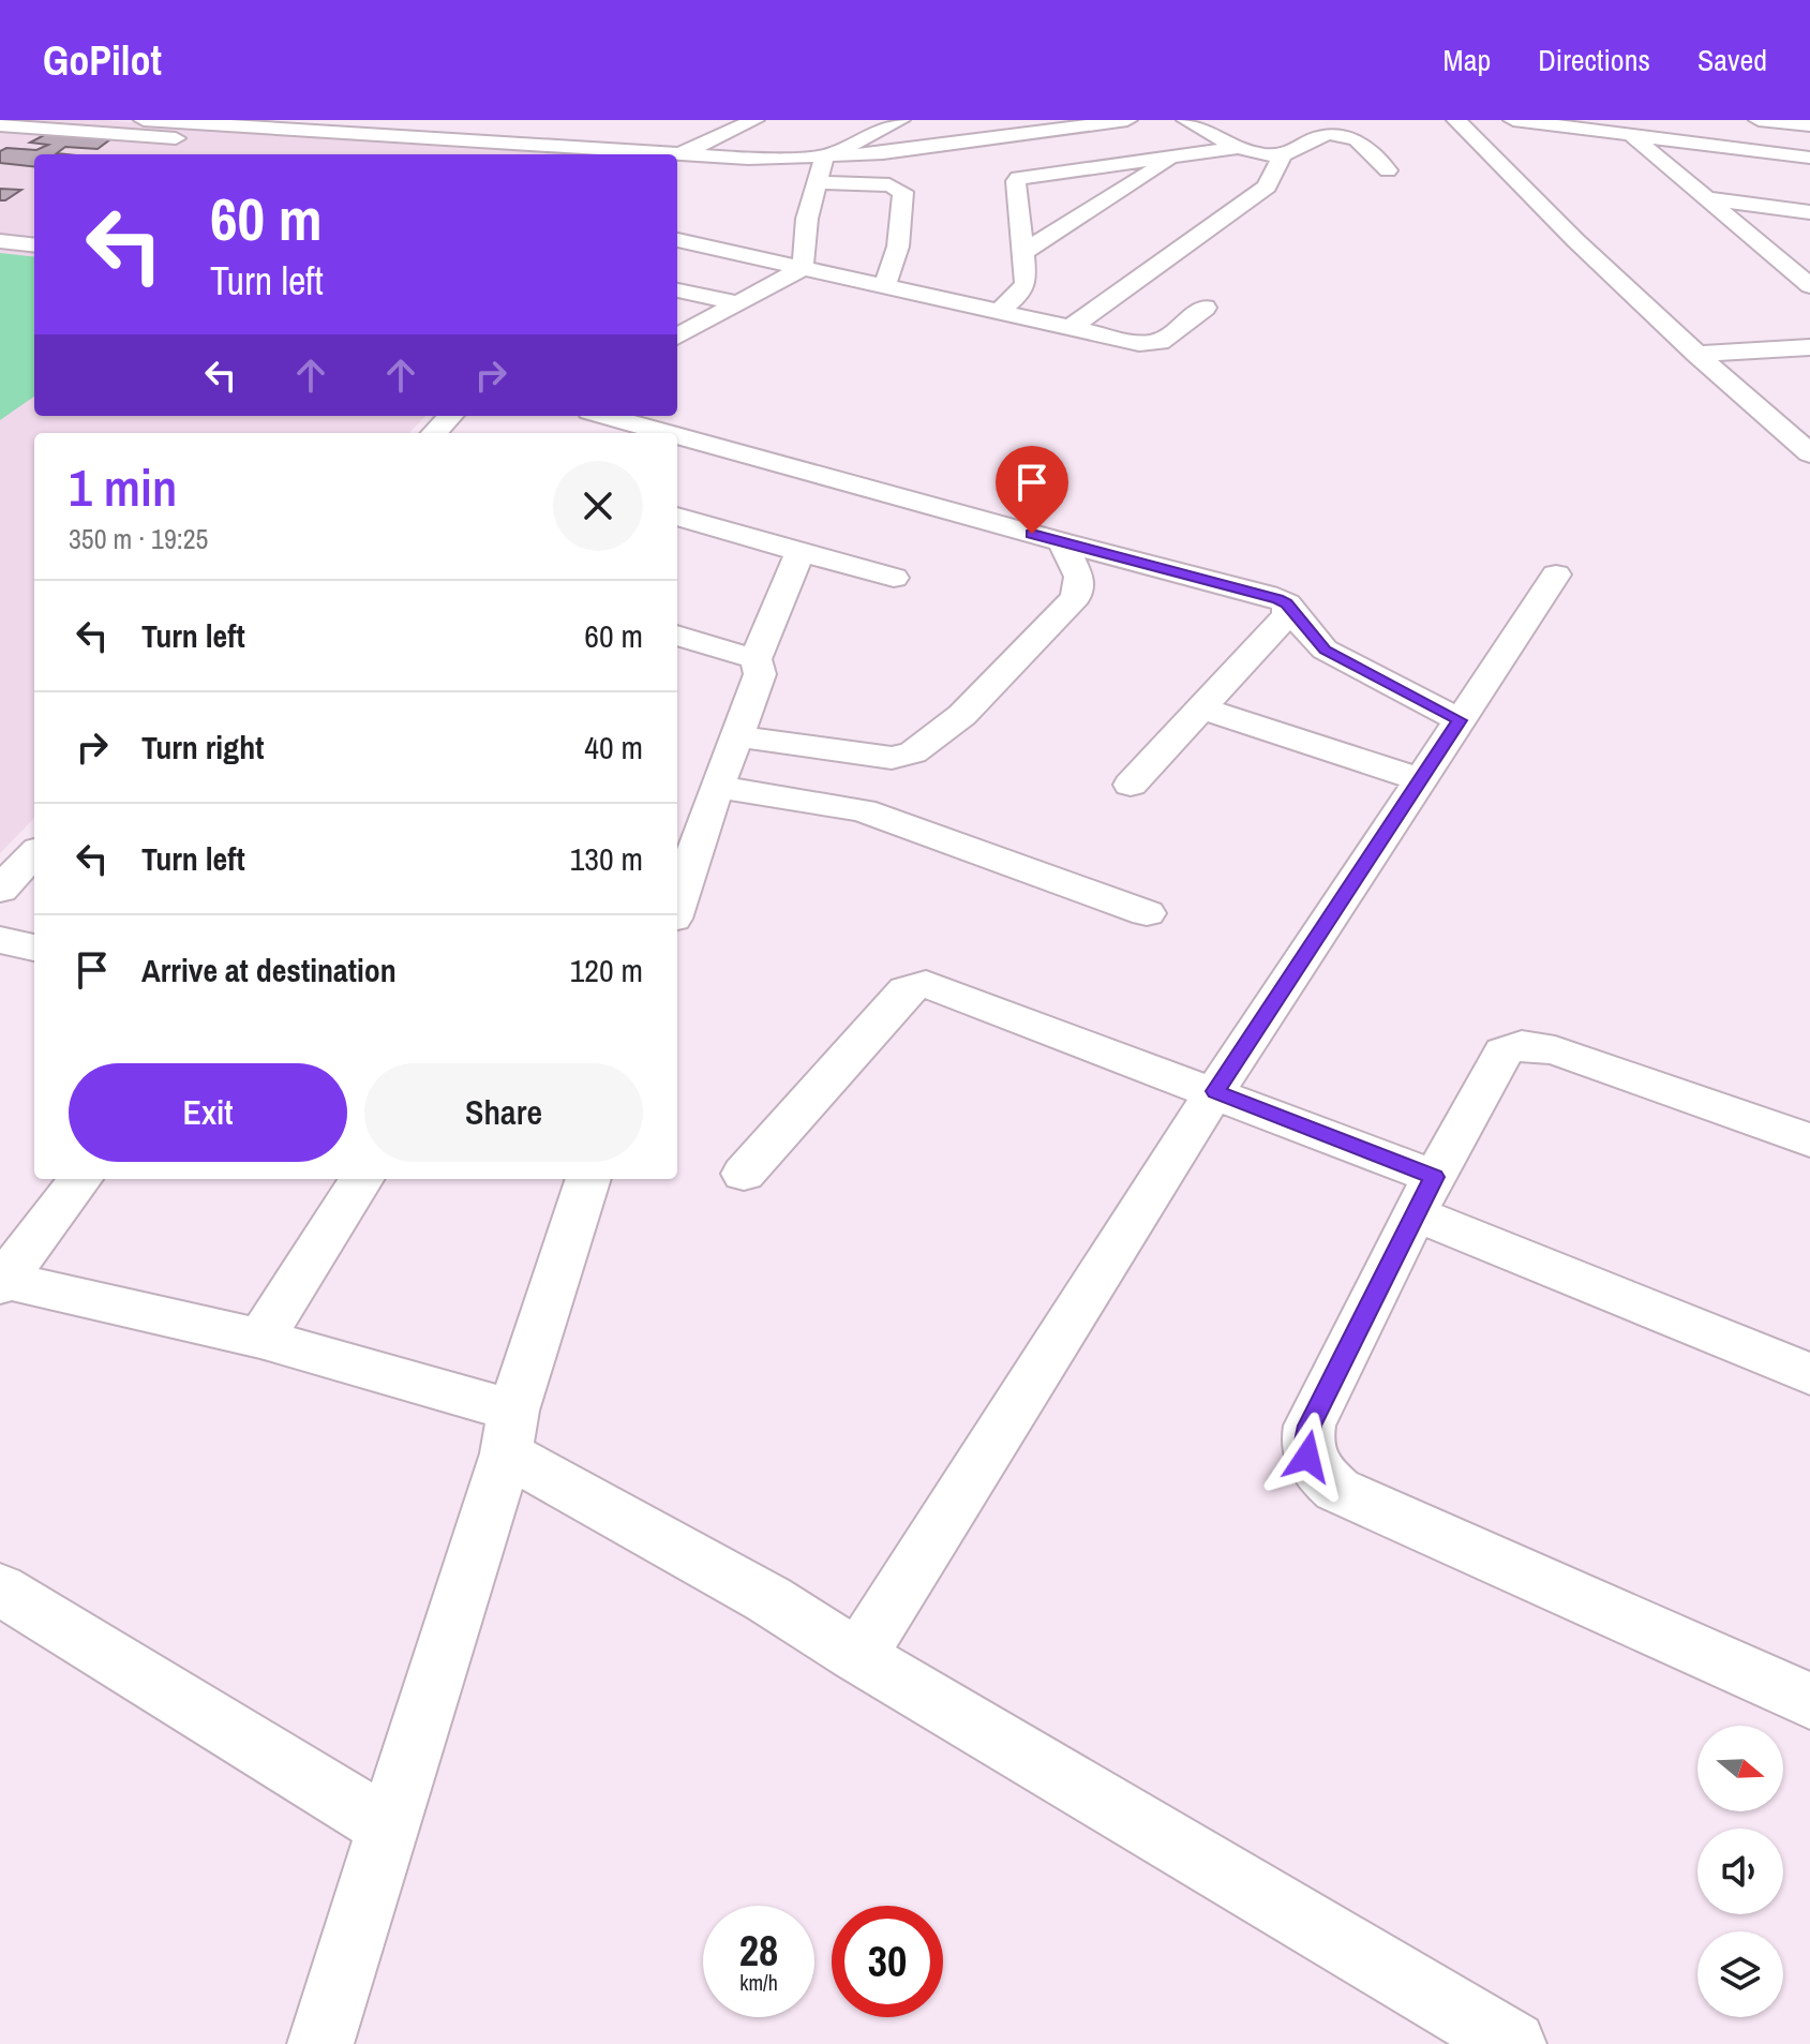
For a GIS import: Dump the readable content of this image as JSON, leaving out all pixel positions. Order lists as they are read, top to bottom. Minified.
{"north":"right","page":{"header":"GoPilot","nav":["Map","Directions","Saved"],"turn":["60 m","Turn left"],"heading":["1 min","350 m · 19:25"],"list":[{"name":"Turn left","value":"60 m"},{"name":"Turn right","value":"40 m"},{"name":"Turn left","value":"130 m"},{"name":"Arrive at destination","value":"120 m"}],"buttons":["Exit","Share"],"speed":"28 km/h","limit":"30"}}
